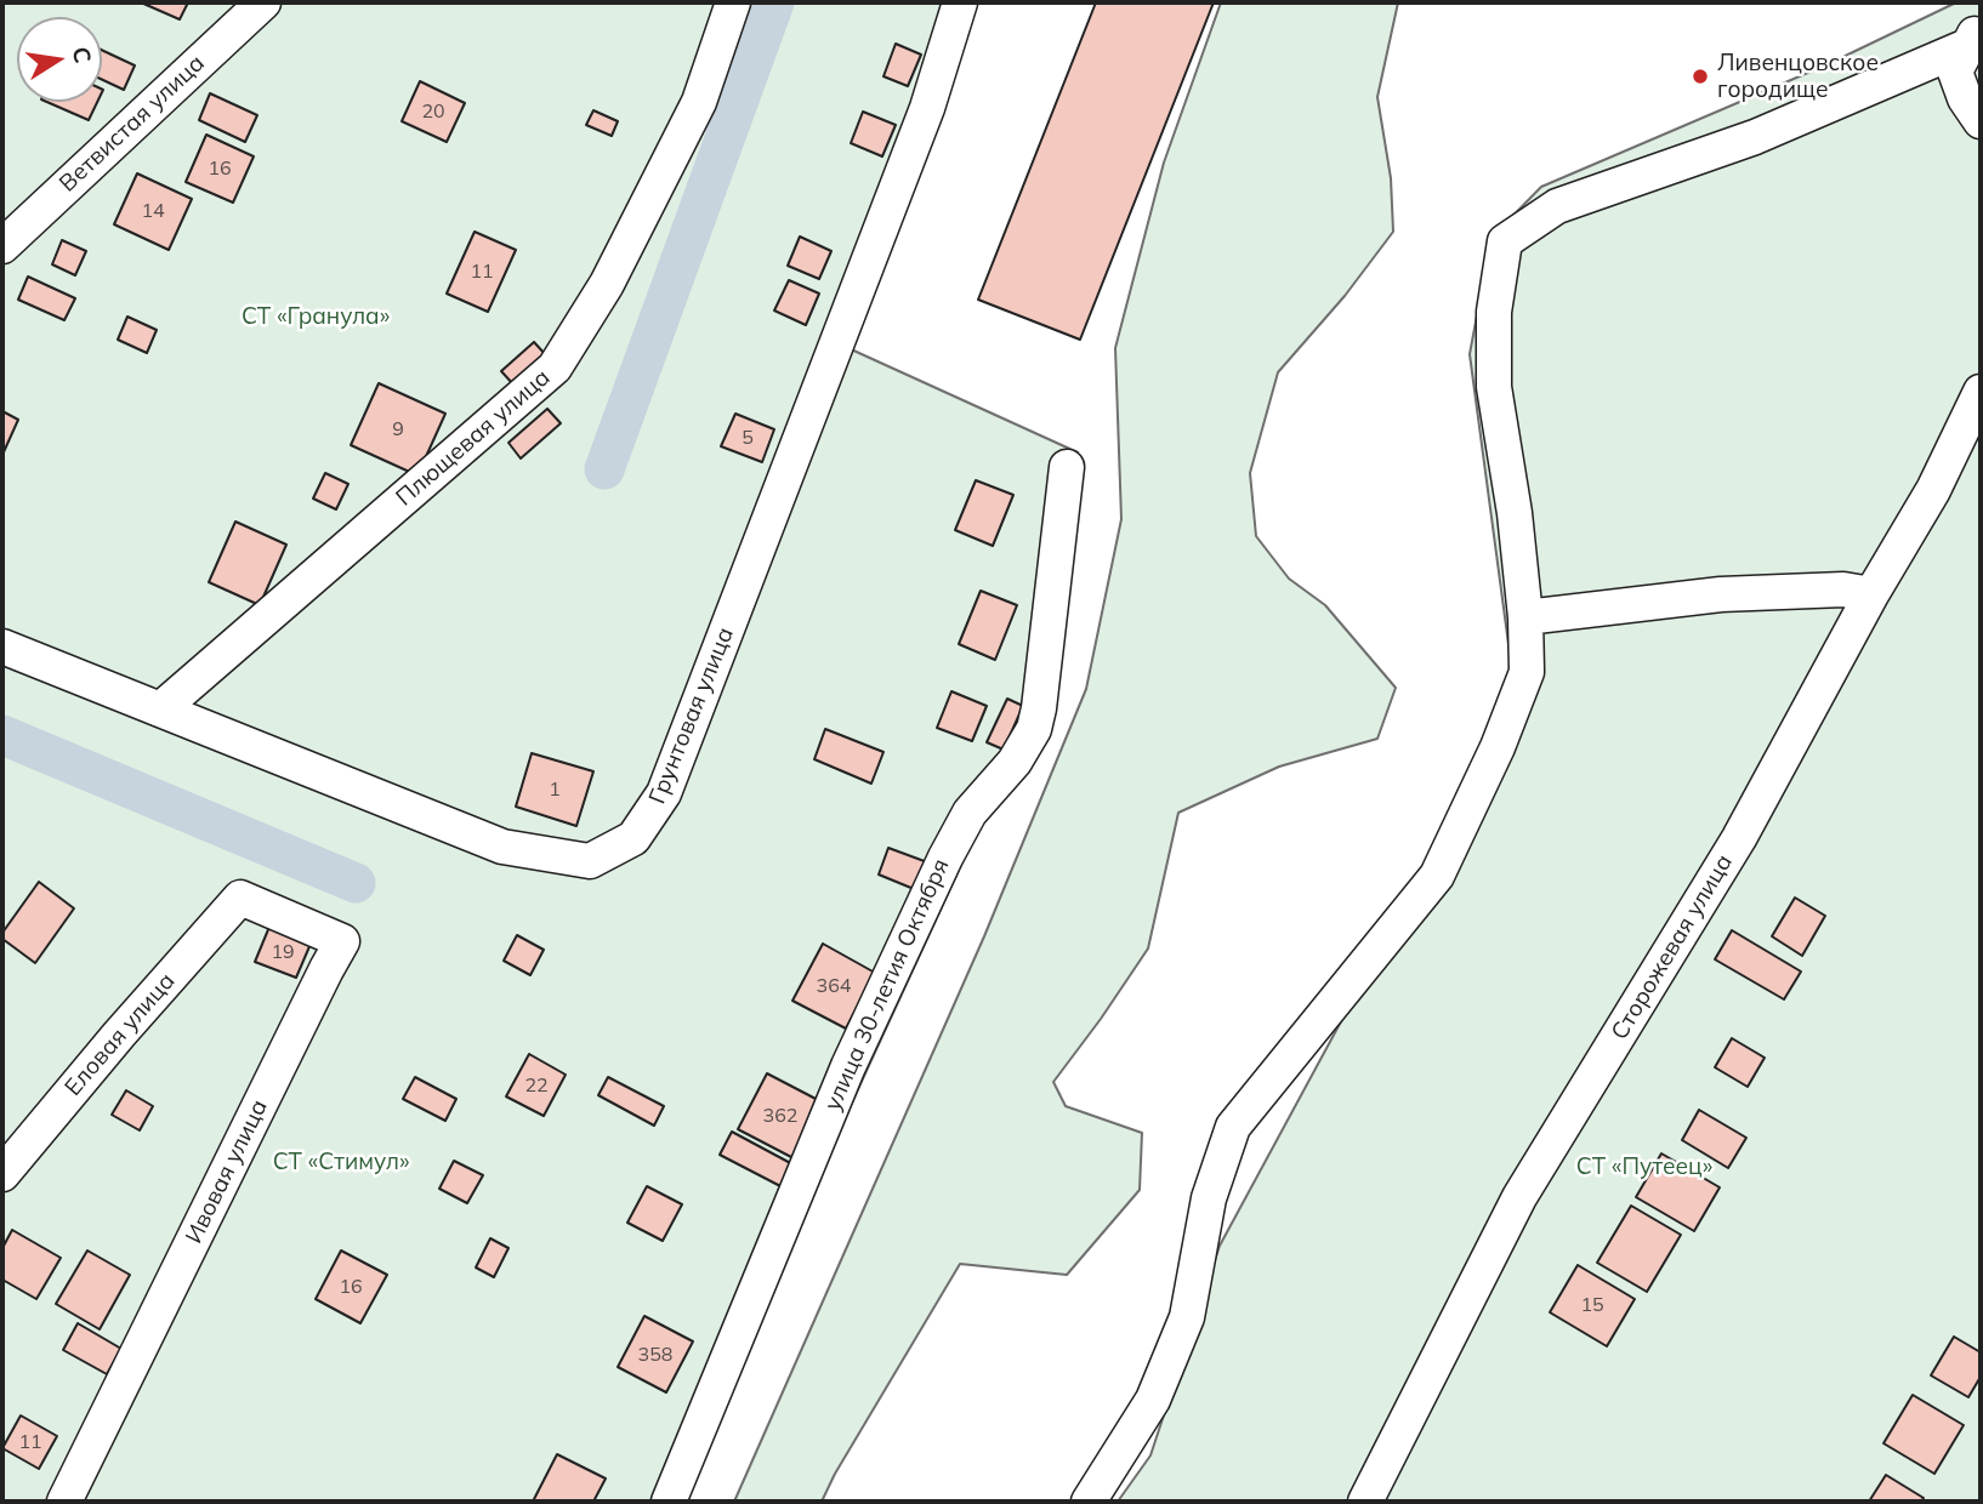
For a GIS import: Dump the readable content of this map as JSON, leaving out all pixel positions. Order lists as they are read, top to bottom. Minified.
{"streets":{"street":["Ветвистая улица","Плющевая улица","Грунтовая улица","Сторожевая улица","улица 30-летия Октября","Еловая улица","Ивовая улица"]},"crossings":[["Плющевая улица","Грунтовая улица"],["Еловая улица","Ивовая улица"]],"parks":["СТ «Гранула»","СТ «Стимул»","СТ «Путеец»"],"places":["Ливенцовское городище"],"house_numbers":["20","16","14","11","9","5","1","19","364","22","362","16","15","358","11"],"north":"right"}
